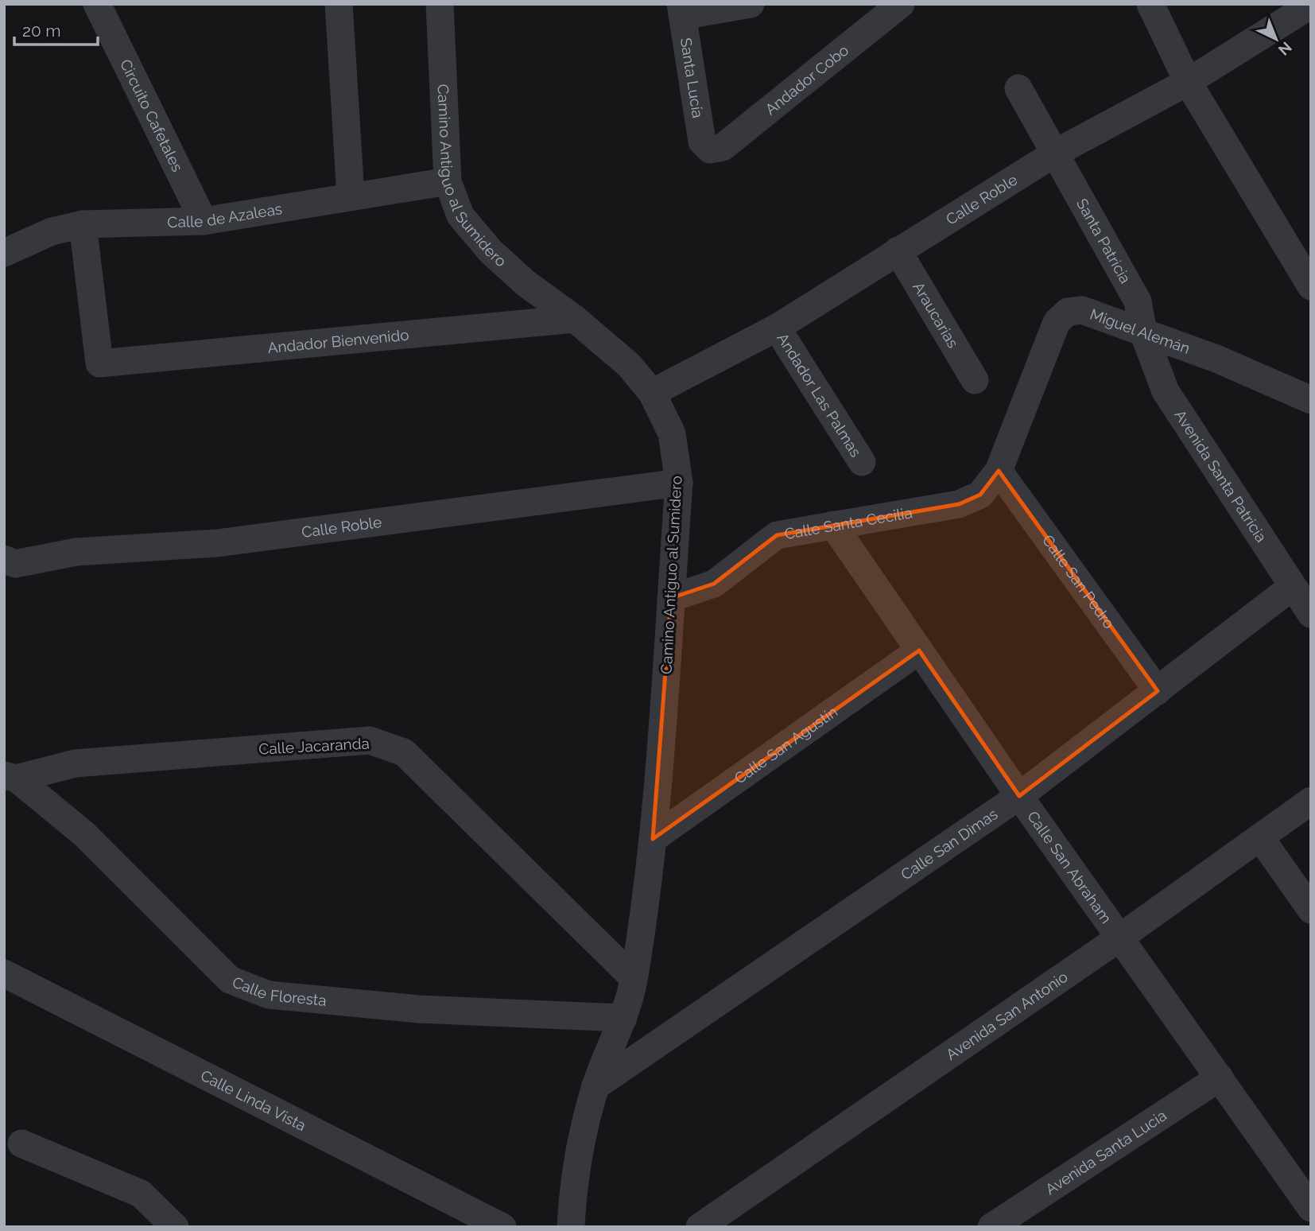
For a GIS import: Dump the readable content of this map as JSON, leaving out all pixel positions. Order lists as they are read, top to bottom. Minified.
{"streets":{"street":["Santa Lucía","Andador Cobo","Circuito Cafetales","Camino Antiguo al Sumidero","Calle Roble","Calle de Azaleas","Santa Patricia","Araucarias","Miguel Alemán","Andador Bienvenido","Andador Las Palmas","Avenida Santa Patricia","Calle Santa Cecilia","Calle San Pedro","Calle San Agustín","Calle Jacaranda","Calle San Dimas","Calle San Abraham","Calle Floresta","Avenida San Antonio","Calle Linda Vista","Avenida Santa Lucia"]},"crossings":[["Santa Lucía","Andador Cobo"],["Circuito Cafetales","Calle de Azaleas"],["Camino Antiguo al Sumidero","Calle Roble"],["Camino Antiguo al Sumidero","Calle de Azaleas"],["Camino Antiguo al Sumidero","Andador Bienvenido"],["Camino Antiguo al Sumidero","Calle Santa Cecilia"],["Camino Antiguo al Sumidero","Calle San Agustín"],["Camino Antiguo al Sumidero","Calle Jacaranda"],["Camino Antiguo al Sumidero","Calle San Dimas"],["Camino Antiguo al Sumidero","Calle Floresta"],["Calle Roble","Santa Patricia"],["Calle Roble","Araucarias"],["Calle Roble","Andador Las Palmas"],["Calle de Azaleas","Andador Bienvenido"],["Santa Patricia","Miguel Alemán"],["Santa Patricia","Avenida Santa Patricia"],["Miguel Alemán","Avenida Santa Patricia"],["Miguel Alemán","Calle Santa Cecilia"],["Miguel Alemán","Calle San Pedro"],["Avenida Santa Patricia","Calle San Dimas"],["Calle Santa Cecilia","Calle San Pedro"],["Calle Santa Cecilia","Calle San Abraham"],["Calle San Pedro","Calle San Dimas"],["Calle San Agustín","Calle San Abraham"],["Calle Jacaranda","Calle Floresta"],["Calle San Dimas","Calle San Abraham"],["Calle San Abraham","Avenida San Antonio"],["Calle San Abraham","Avenida Santa Lucia"]],"scale_bar":"20 m","north":"bottom right"}
